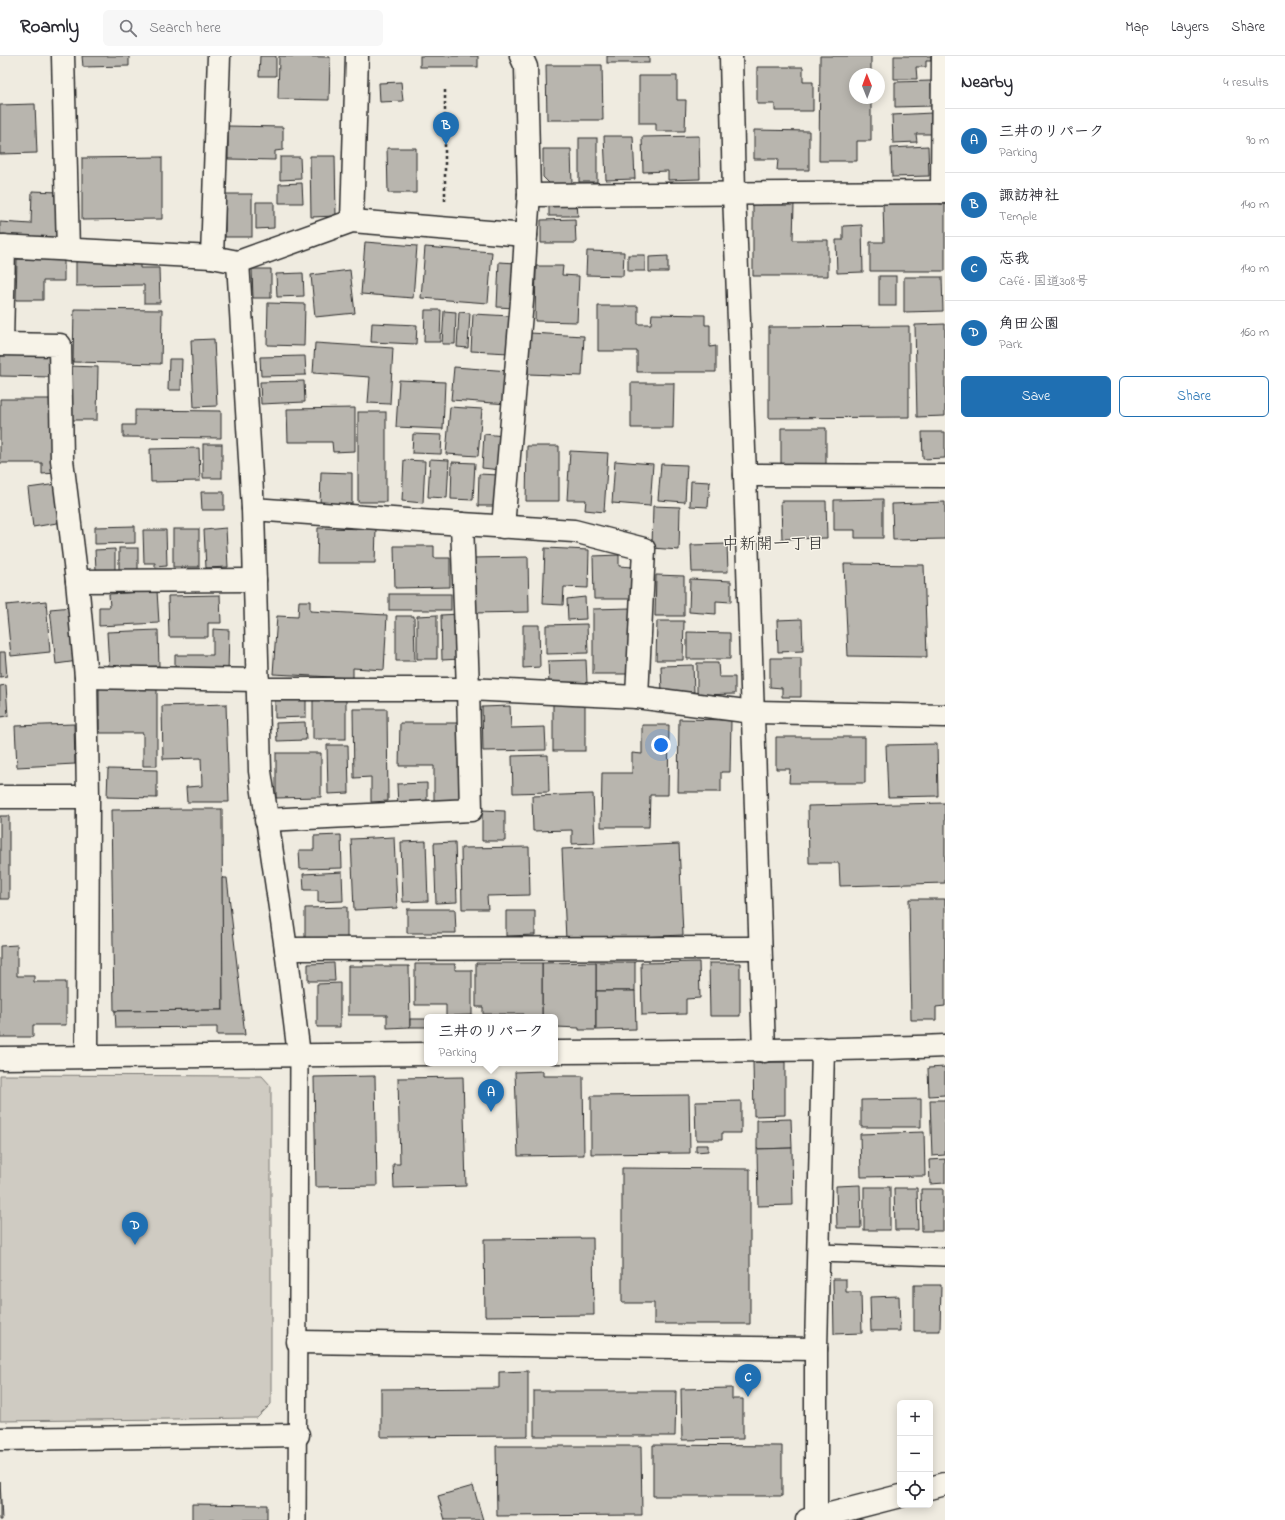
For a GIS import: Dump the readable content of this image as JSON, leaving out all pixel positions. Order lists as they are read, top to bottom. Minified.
{"districts":["中新開一丁目"],"north":"top","page":{"header":"Roamly","search":"Search here","nav":["Map","Layers","Share"],"heading":["Nearby","4 results"],"list":[{"mark":"A","name":"三井のリパーク","note":"Parking","value":"90 m"},{"mark":"B","name":"諏訪神社","note":"Temple","value":"140 m"},{"mark":"C","name":"忘我","note":"Café · 国道308号","value":"140 m"},{"mark":"D","name":"角田公園","note":"Park","value":"160 m"}],"pins":["B","A","D","C"],"buttons":["Save","Share"],"popup":["三井のリパーク","Parking"],"map_buttons":["+","−"]}}
